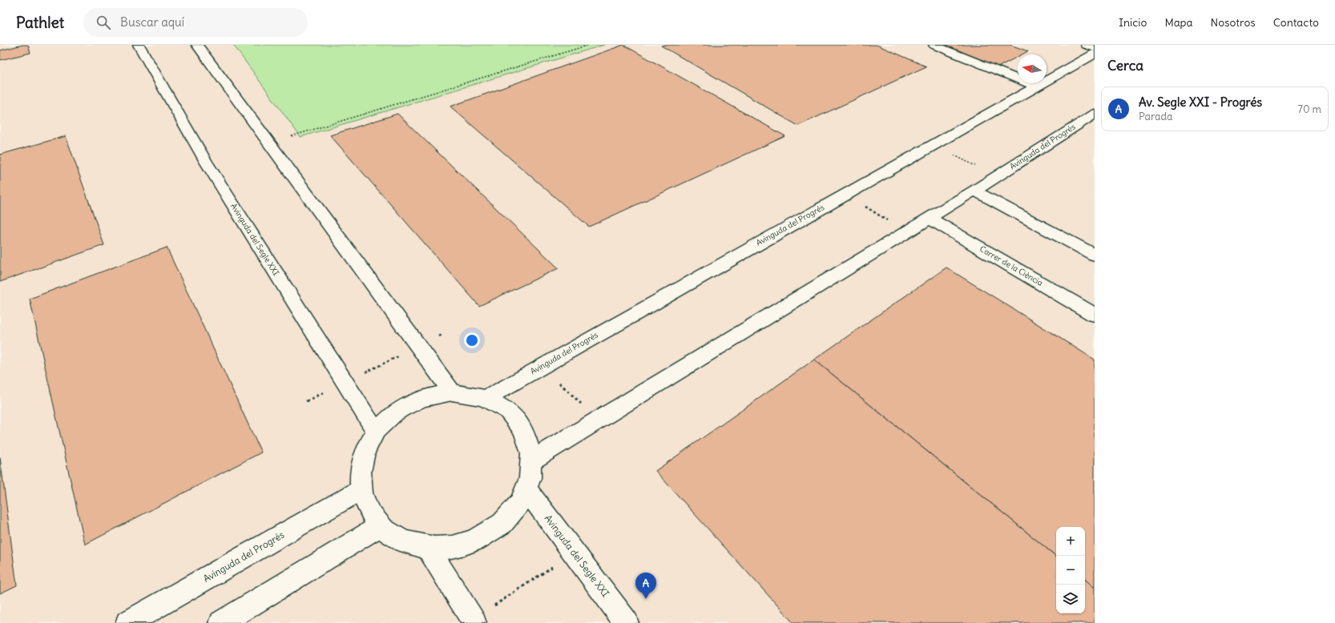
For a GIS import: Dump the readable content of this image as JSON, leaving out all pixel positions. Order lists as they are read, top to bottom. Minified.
{"streets":{"street":["Avinguda del Progrés","Avinguda del Segle XXI","Carrer de la Ciència"]},"crossings":[["Avinguda del Progrés","Carrer de la Ciència"]],"north":"left","page":{"header":"Pathlet","search":"Buscar aquí","nav":["Inicio","Mapa","Nosotros","Contacto"],"heading":"Cerca","list":[{"mark":"A","name":"Av. Segle XXI - Progrés","note":"Parada","value":"70 m"}],"map_buttons":["+","−"],"pins":"A"}}
